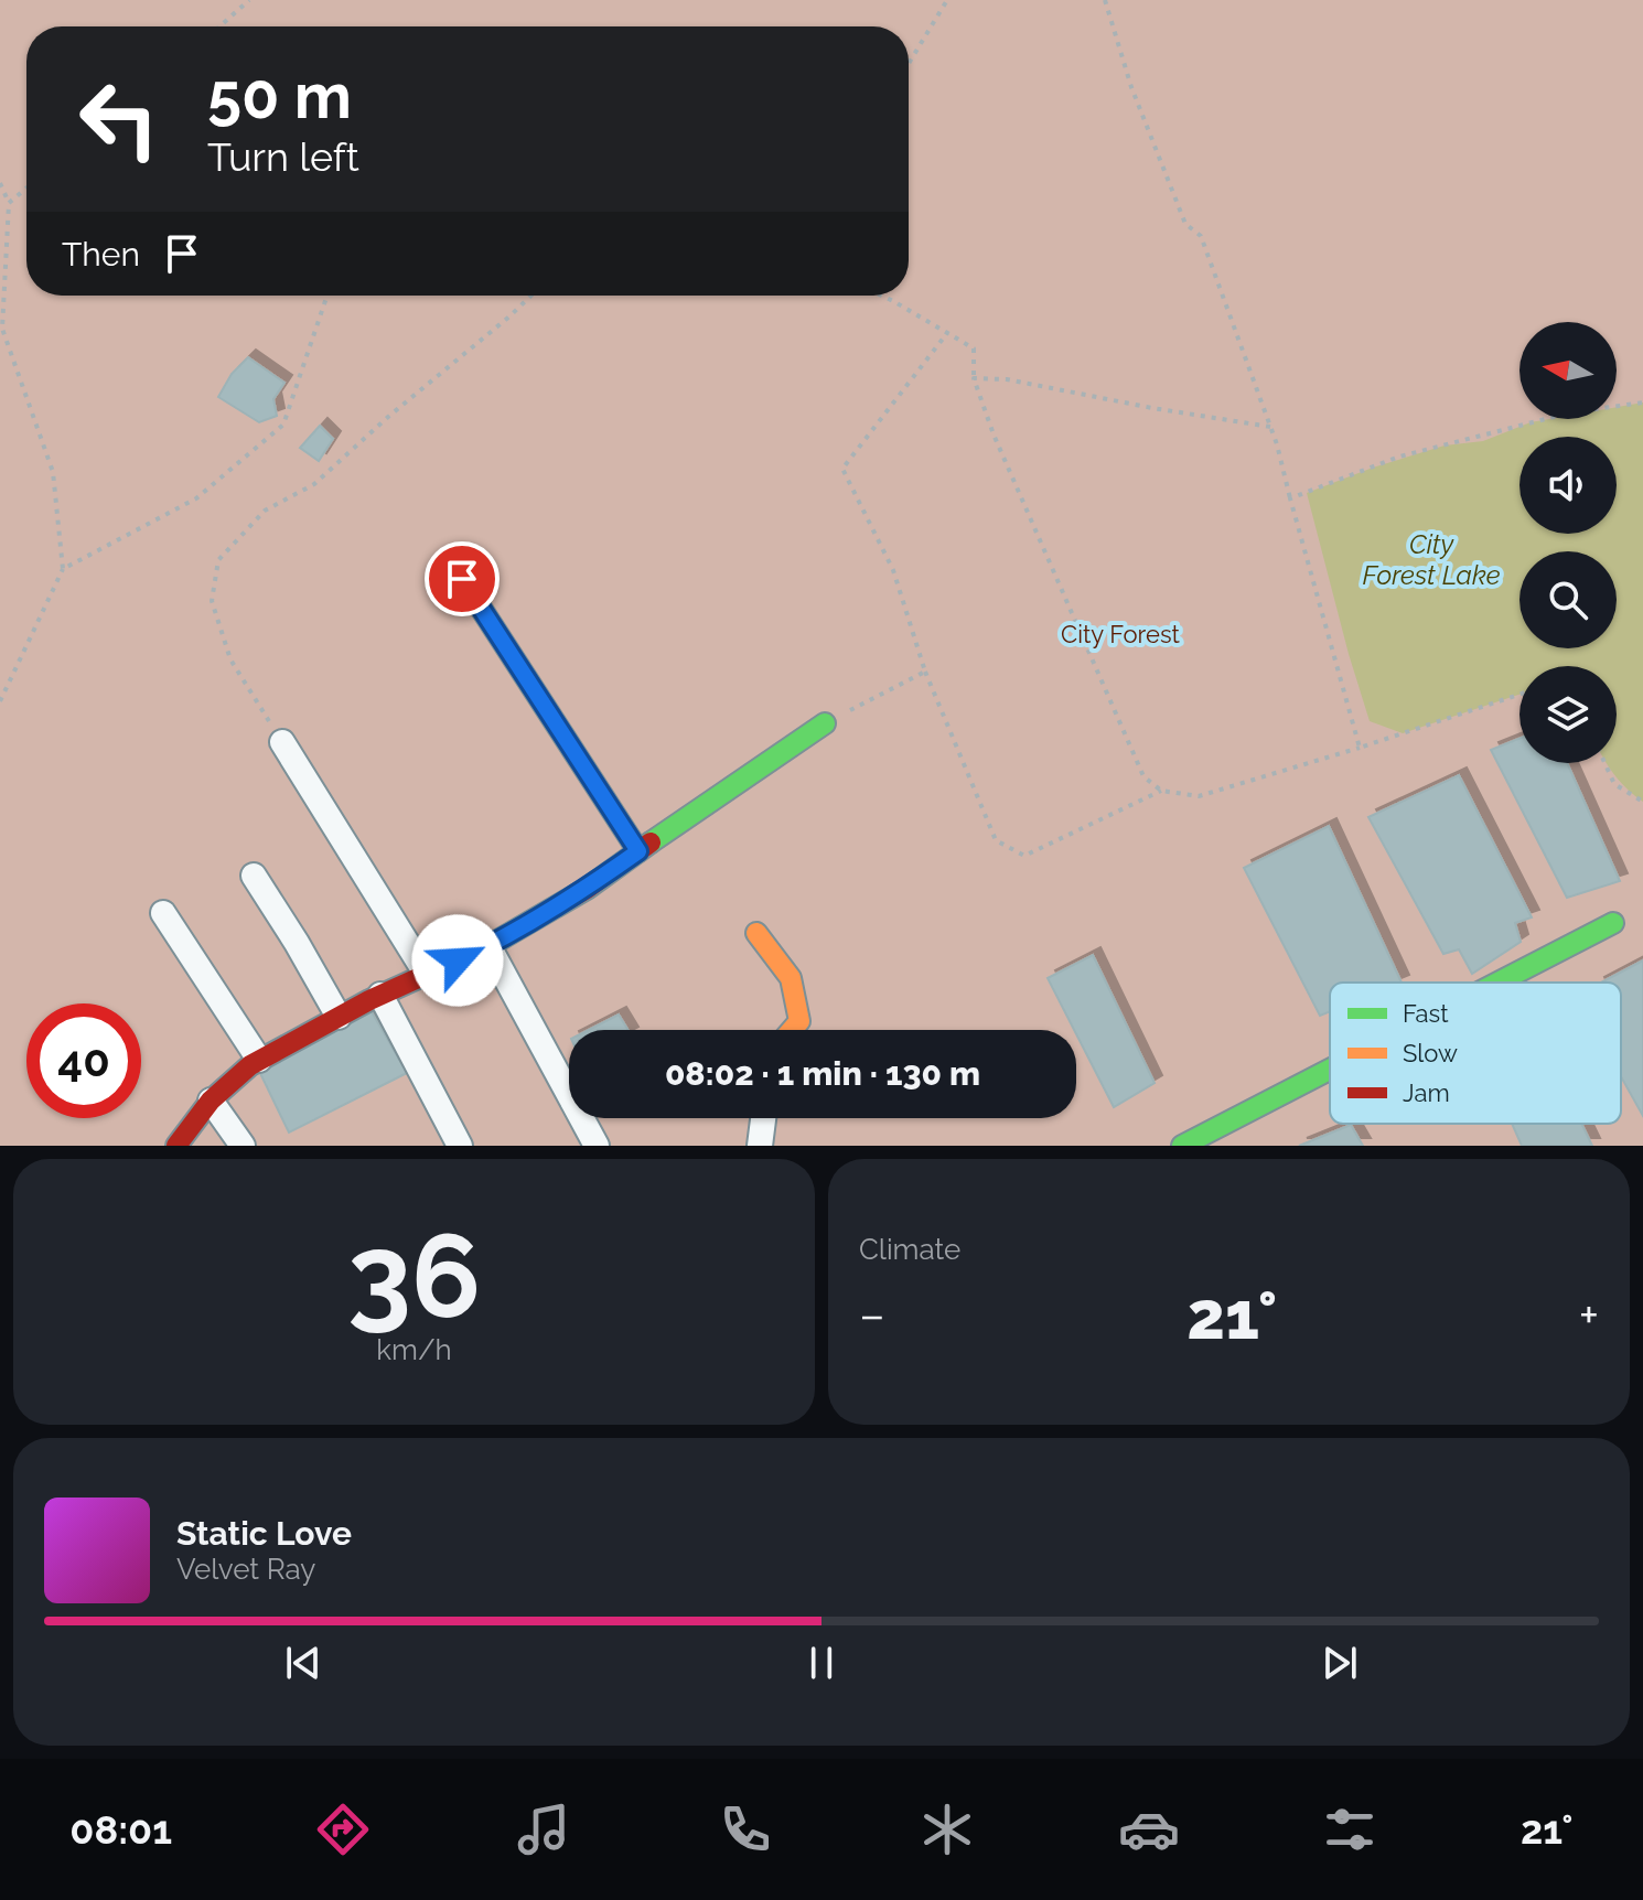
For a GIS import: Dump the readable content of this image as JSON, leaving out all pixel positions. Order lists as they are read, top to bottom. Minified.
{"water":["City Forest Lake"],"parks":["City Forest"],"legend":["Fast","Slow","Jam"],"north":"left","page":{"turn":["50 m","Turn left"],"then":"Then","limit":"40","trip":"08:02 · 1 min · 130 m","tile":[["36","km/h"],"Climate"],"heat":["−","21°","+"],"song":["Static Love","Velvet Ray"],"tabs":["08:01","21°"]}}
